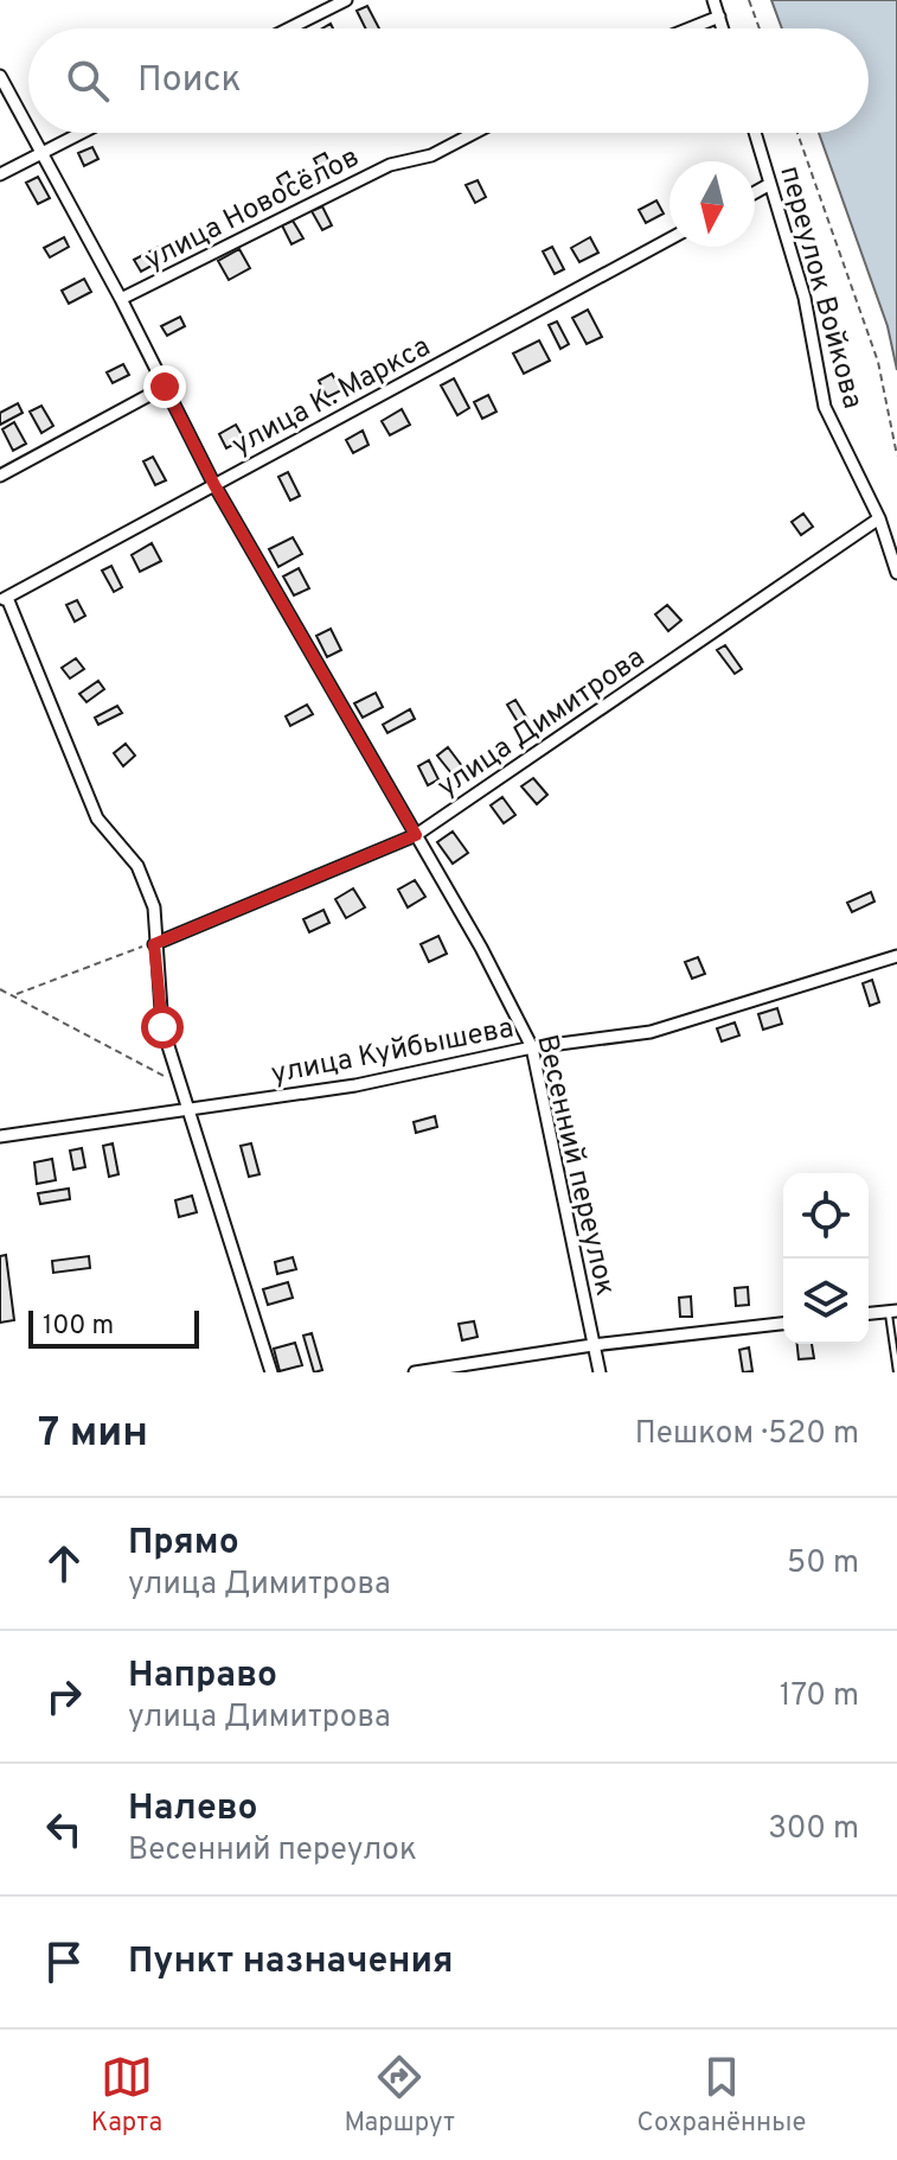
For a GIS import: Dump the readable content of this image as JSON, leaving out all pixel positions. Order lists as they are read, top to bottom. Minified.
{"streets":{"street":["улица Новосёлов","переулок Войкова","улица К. Маркса","улица Димитрова","улица Куйбышева","Весенний переулок"]},"crossings":[["улица Новосёлов","Весенний переулок"],["переулок Войкова","улица Димитрова"],["улица К. Маркса","Весенний переулок"],["улица Димитрова","Весенний переулок"],["улица Куйбышева","Весенний переулок"]],"scale_bar":"100 m","north":"bottom","page":{"search":"Поиск","scale":"100 m","heading":["7 мин","Пешком · 520 m"],"list":[["Прямо","улица Димитрова","50 m"],["Направо","улица Димитрова","170 m"],["Налево","Весенний переулок","300 m"],"Пункт назначения"],"nav":["Карта","Маршрут","Сохранённые"]}}
